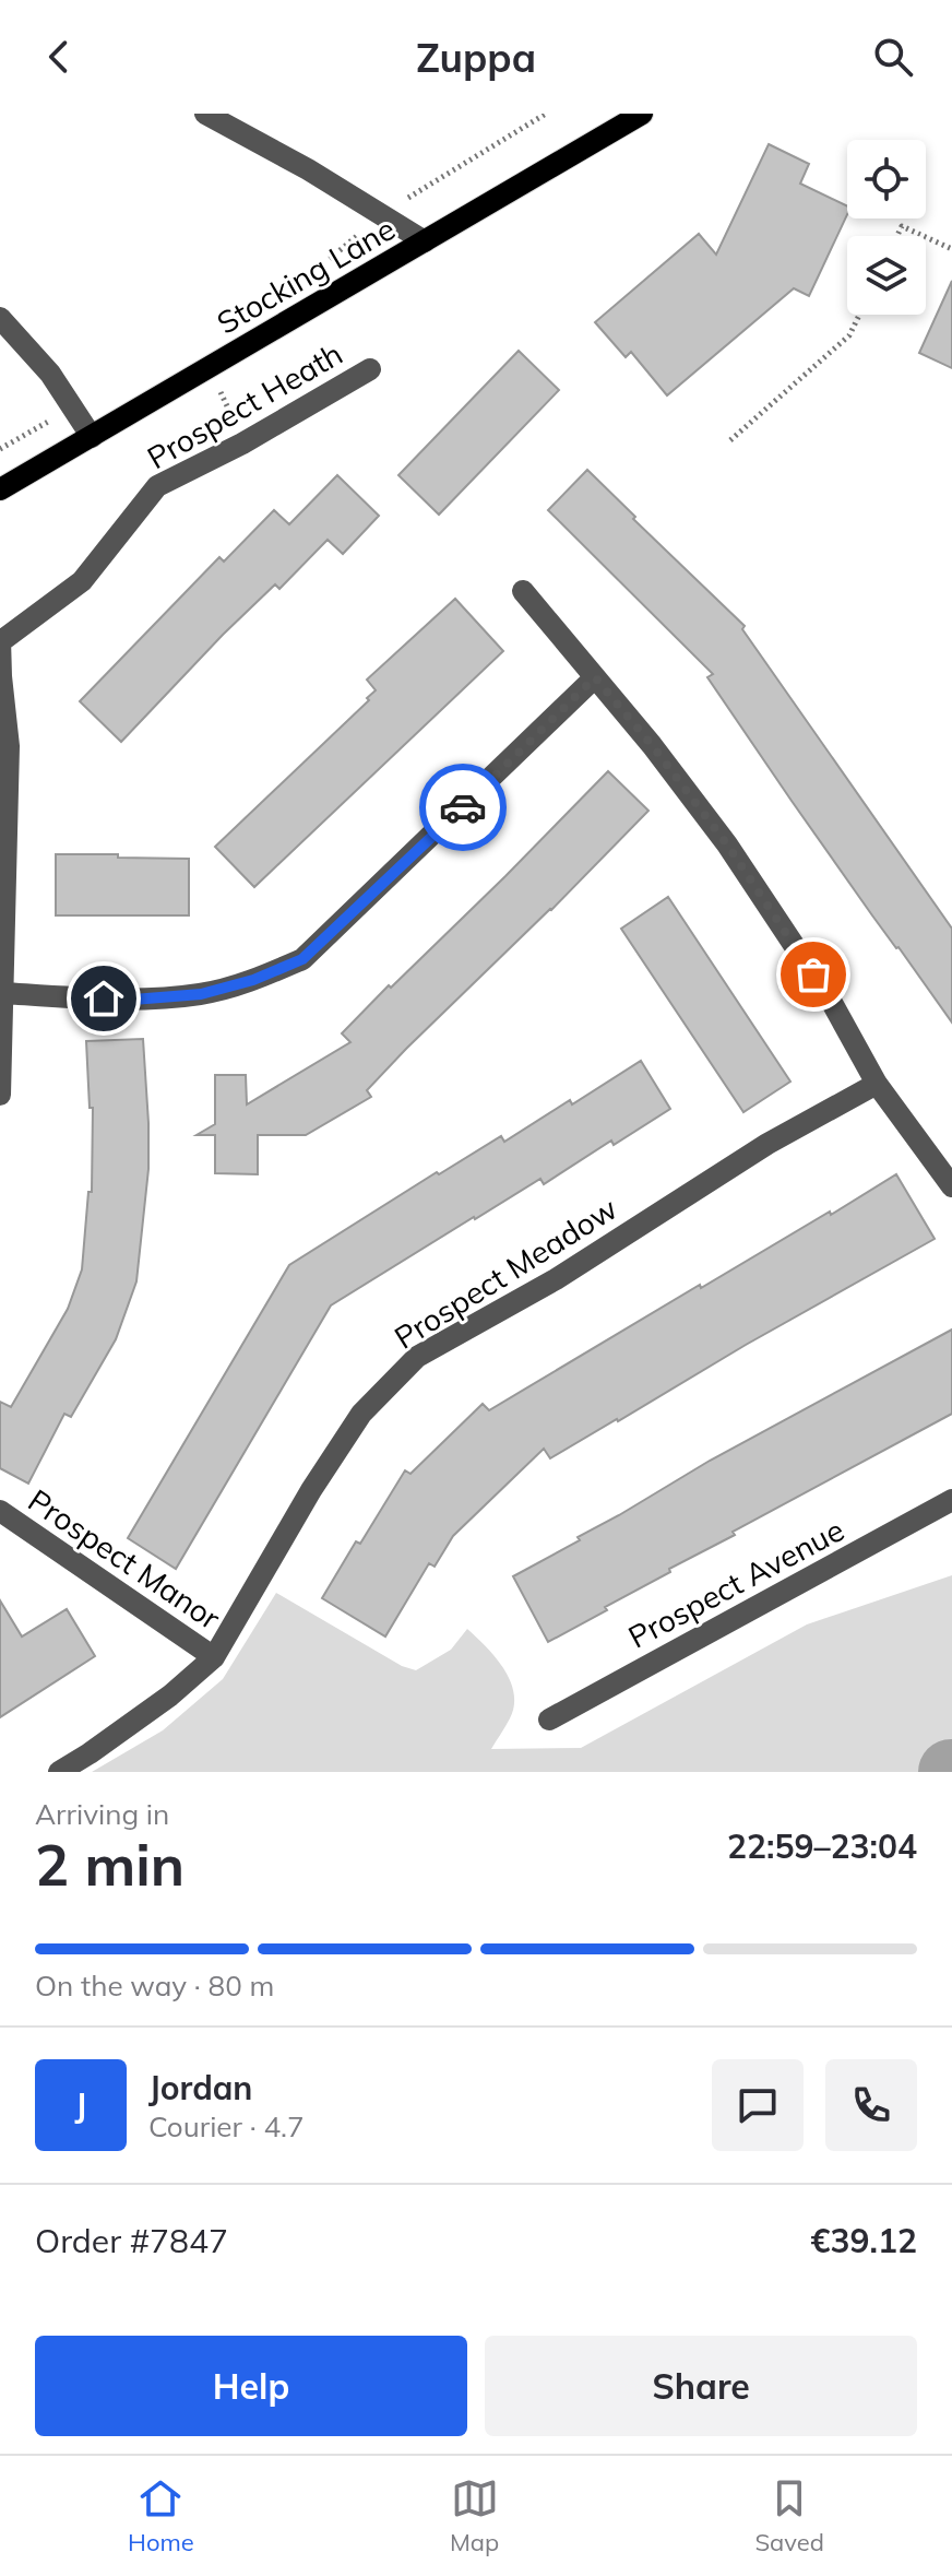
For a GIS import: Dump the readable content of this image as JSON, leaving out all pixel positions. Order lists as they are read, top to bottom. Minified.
{"streets":{"main road":["Stocking Lane"],"street":["Prospect Heath","Prospect Meadow","Prospect Manor","Prospect Avenue"]},"crossings":[["Prospect Meadow","Prospect Manor"]],"page":{"header":"Zuppa","heading":["2 min","Arriving in","22:59–23:04"],"panel":["Jordan","Courier · 4.7","Order #7847","€39.12"],"bar":"On the way · 80 m","round":"J","buttons":["Help","Share"],"tabs":["Home","Map","Saved"]}}
